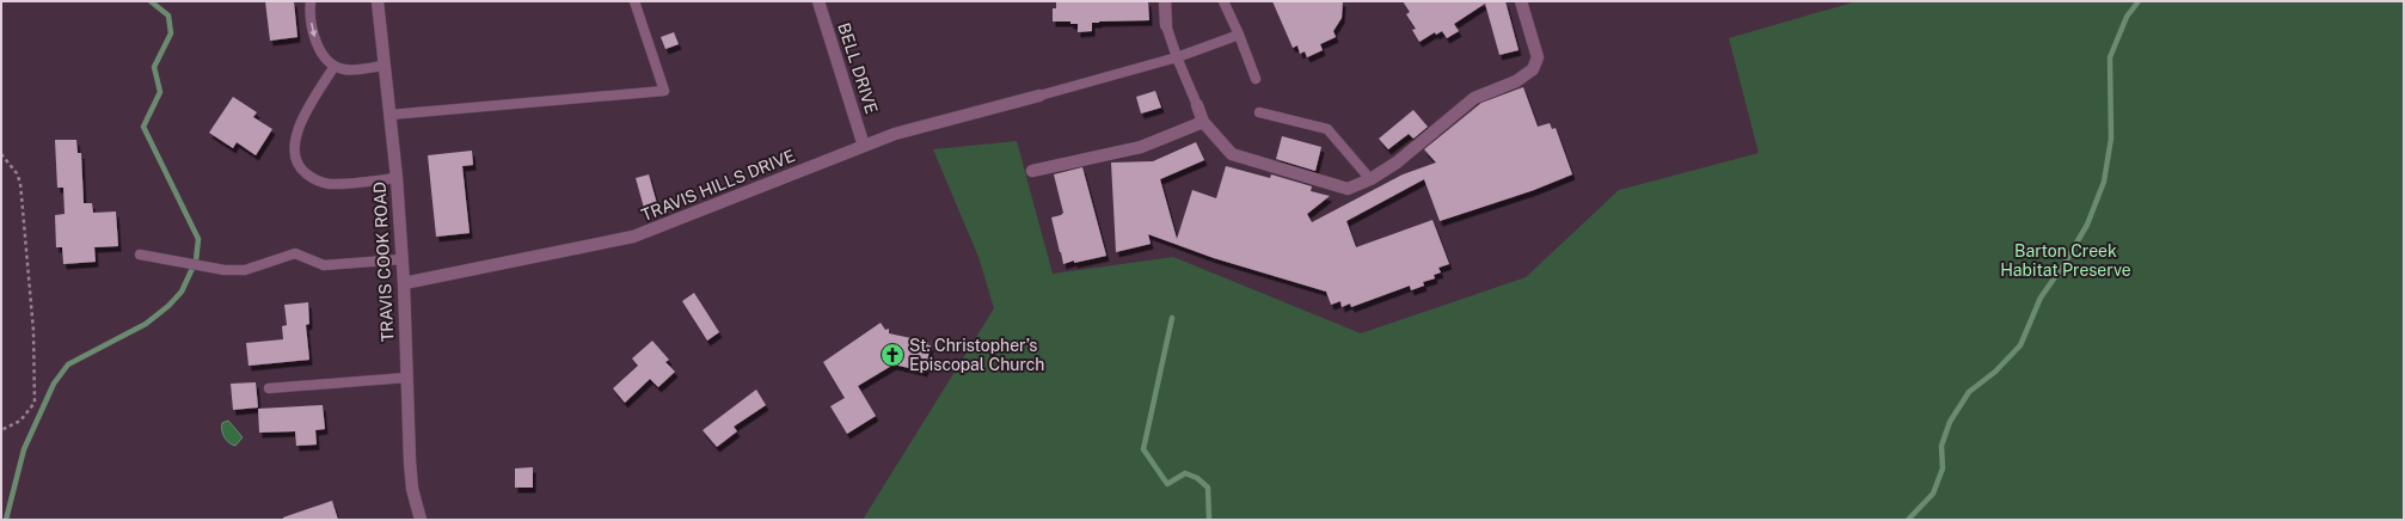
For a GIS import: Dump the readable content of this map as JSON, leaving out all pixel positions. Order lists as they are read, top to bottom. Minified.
{"streets":{"street":["BELL DRIVE","TRAVIS HILLS DRIVE","TRAVIS COOK ROAD"]},"crossings":[["BELL DRIVE","TRAVIS HILLS DRIVE"],["TRAVIS HILLS DRIVE","TRAVIS COOK ROAD"]],"parks":["Barton Creek Habitat Preserve"],"places":{"church":["St. Christopher’s Episcopal Church"]}}
